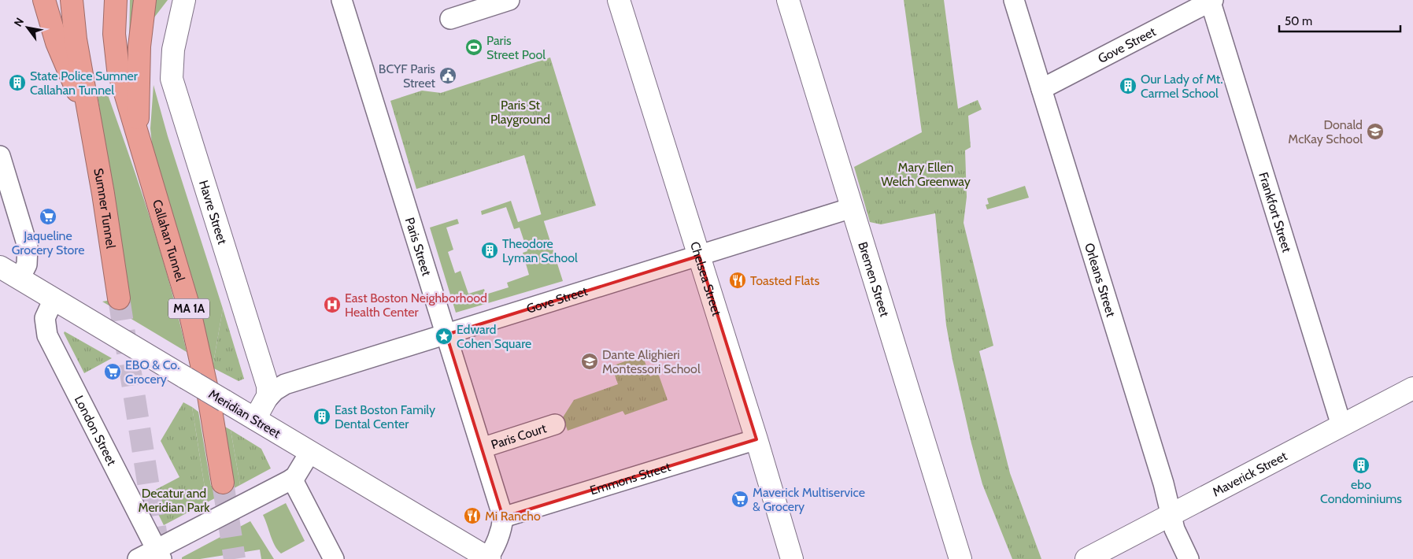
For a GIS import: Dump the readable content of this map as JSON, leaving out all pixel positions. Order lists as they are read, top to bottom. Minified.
{"streets":{"highway":["Sumner Tunnel","Callahan Tunnel","MA 1A"],"main road":["Havre Street","Chelsea Street","Bremen Street","Meridian Street","Maverick Street"],"street":["Gove Street","Frankfort Street","Paris Street","Orleans Street","London Street","Paris Court","Emmons Street"]},"crossings":[["Gove Street","Havre Street"],["Gove Street","Frankfort Street"],["Gove Street","Paris Street"],["Gove Street","Chelsea Street"],["Gove Street","Bremen Street"],["Gove Street","Orleans Street"],["Frankfort Street","Maverick Street"],["Callahan Tunnel","MA 1A"],["Paris Street","Meridian Street"],["Paris Street","Paris Court"],["Paris Street","Emmons Street"],["Chelsea Street","Emmons Street"],["Orleans Street","Maverick Street"],["Meridian Street","London Street"]],"parks":["Paris St Playground","Mary Ellen Welch Greenway","Decatur and Meridian Park"],"places":{"sports":["Paris Street Pool"],"public building":["BCYF Paris Street"],"building":["State Police Sumner Callahan Tunnel","Our Lady of Mt. Carmel School","Theodore Lyman School","East Boston Family Dental Center","ebo Condominiums"],"school or university":["Donald McKay School","Dante Alighieri Montessori School"],"supermarket":["Jaqueline Grocery Store","EBO & Co. Grocery","Maverick Multiservice & Grocery"],"restaurant":["Toasted Flats","Mi Rancho"],"hospital":["East Boston Neighborhood Health Center"],"place":["Edward Cohen Square"]},"scale_bar":"50 m","north":"top left"}
